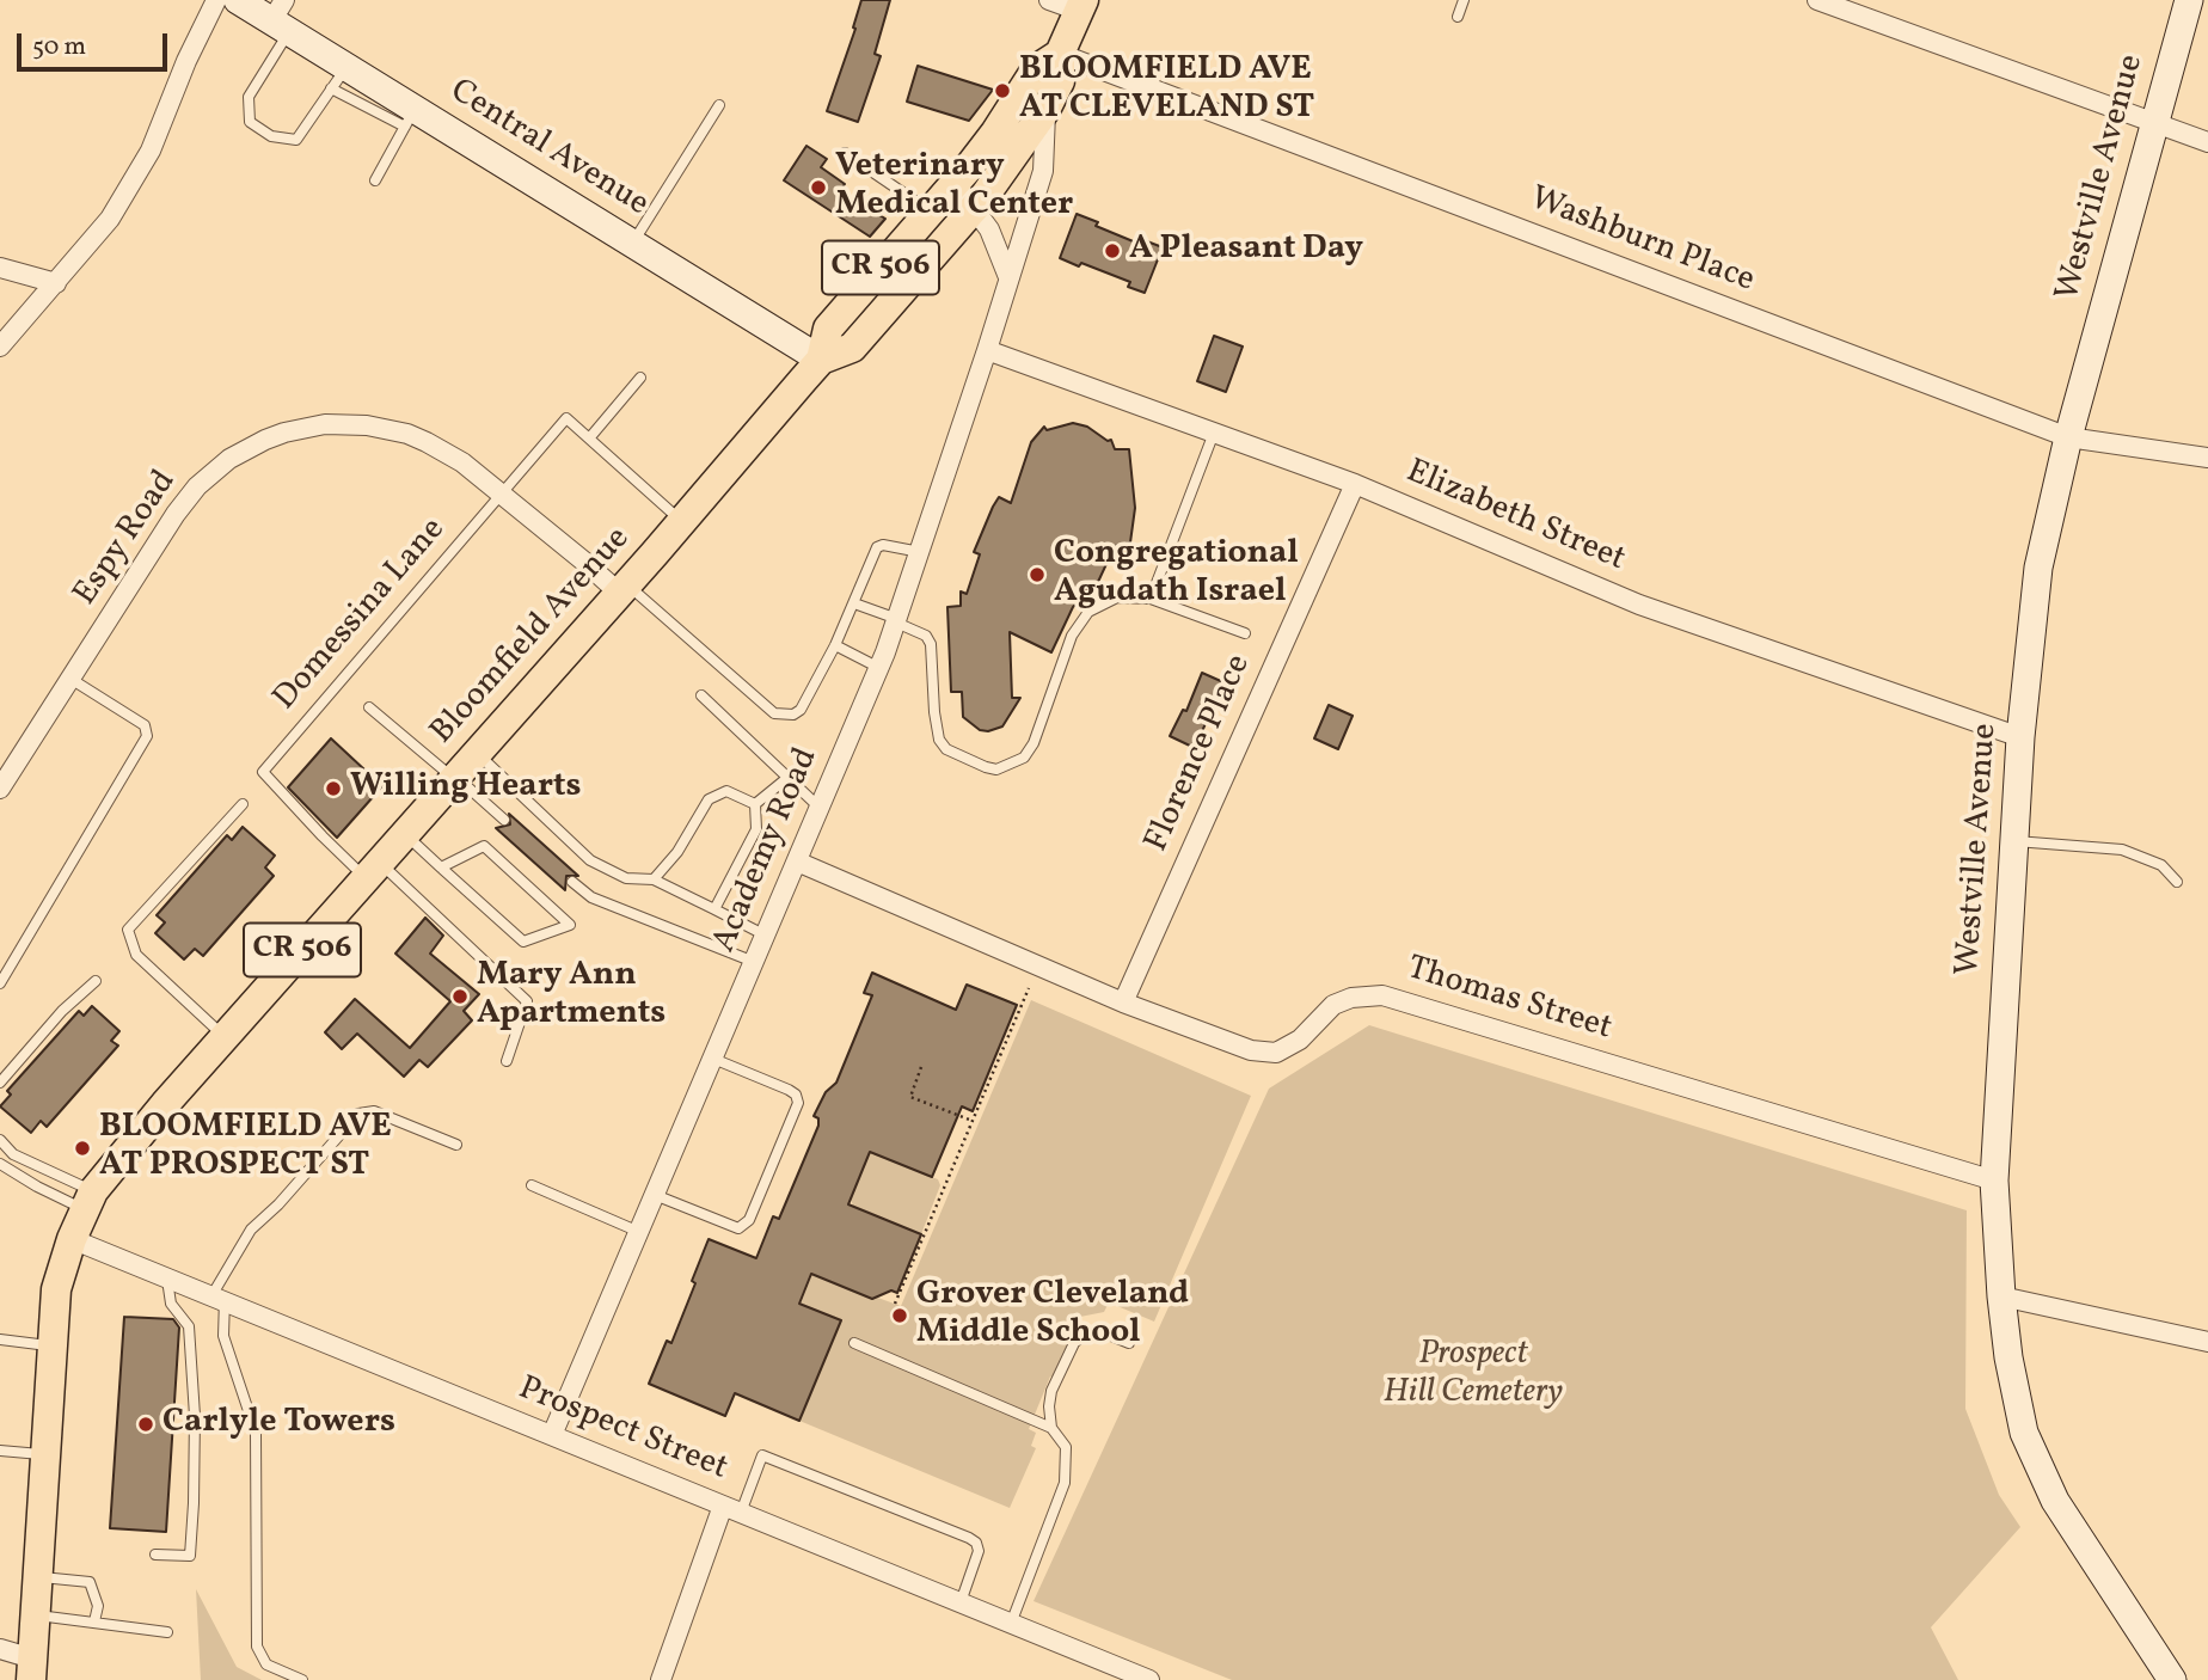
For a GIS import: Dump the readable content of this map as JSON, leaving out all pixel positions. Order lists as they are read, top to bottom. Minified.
{"streets":{"main road":["CR 506","Bloomfield Avenue"],"street":["Central Avenue","Westville Avenue","Washburn Place","Elizabeth Street","Espy Road","Florence Place","Academy Road","Thomas Street","Prospect Street"],"lane":["Domessina Lane"]},"crossings":[["Central Avenue","Bloomfield Avenue"],["Westville Avenue","Washburn Place"],["Westville Avenue","Elizabeth Street"],["Westville Avenue","Thomas Street"],["Washburn Place","Bloomfield Avenue"],["Elizabeth Street","Florence Place"],["Elizabeth Street","Academy Road"],["Espy Road","Domessina Lane"],["Espy Road","Bloomfield Avenue"],["Domessina Lane","Bloomfield Avenue"],["Bloomfield Avenue","Academy Road"],["Bloomfield Avenue","Prospect Street"],["Florence Place","Thomas Street"],["Academy Road","Thomas Street"],["Academy Road","Prospect Street"]],"parks":["Prospect Hill Cemetery"],"places":["BLOOMFIELD AVE AT CLEVELAND ST","Veterinary Medical Center","A Pleasant Day","Congregational Agudath Israel","Willing Hearts","Mary Ann Apartments","BLOOMFIELD AVE AT PROSPECT ST","Grover Cleveland Middle School","Carlyle Towers"],"scale_bar":"50 m"}
